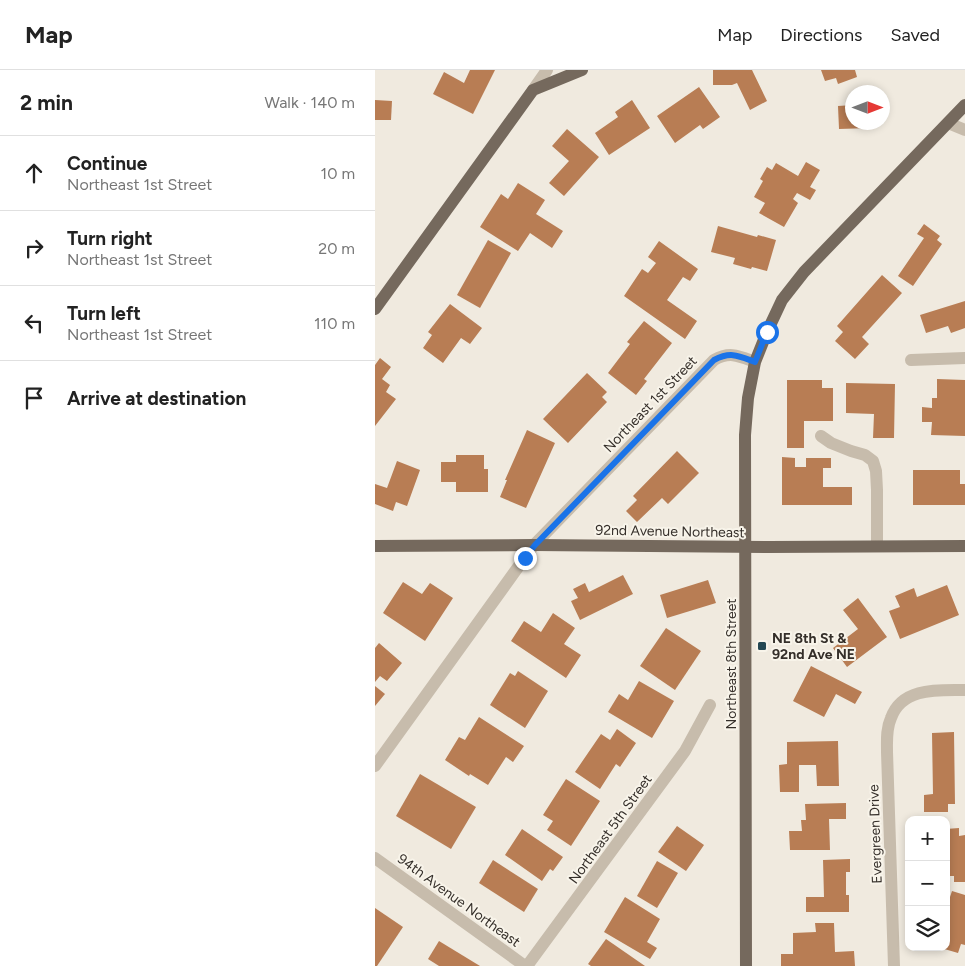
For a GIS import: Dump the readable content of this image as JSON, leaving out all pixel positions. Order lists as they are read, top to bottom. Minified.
{"streets":{"main road":["92nd Avenue Northeast","Northeast 8th Street"],"street":["Northeast 1st Street","Northeast 5th Street","Evergreen Drive","94th Avenue Northeast"]},"crossings":[["Northeast 1st Street","92nd Avenue Northeast"],["Northeast 1st Street","Northeast 8th Street"],["92nd Avenue Northeast","Northeast 8th Street"],["Northeast 5th Street","94th Avenue Northeast"]],"places":{"transit":["NE 8th St & 92nd Ave NE"]},"north":"right","page":{"header":"Map","nav":["Map","Directions","Saved"],"heading":["2 min","Walk · 140 m"],"list":[["Continue","Northeast 1st Street","10 m"],["Turn right","Northeast 1st Street","20 m"],["Turn left","Northeast 1st Street","110 m"],"Arrive at destination"],"map_buttons":["+","−"]}}
